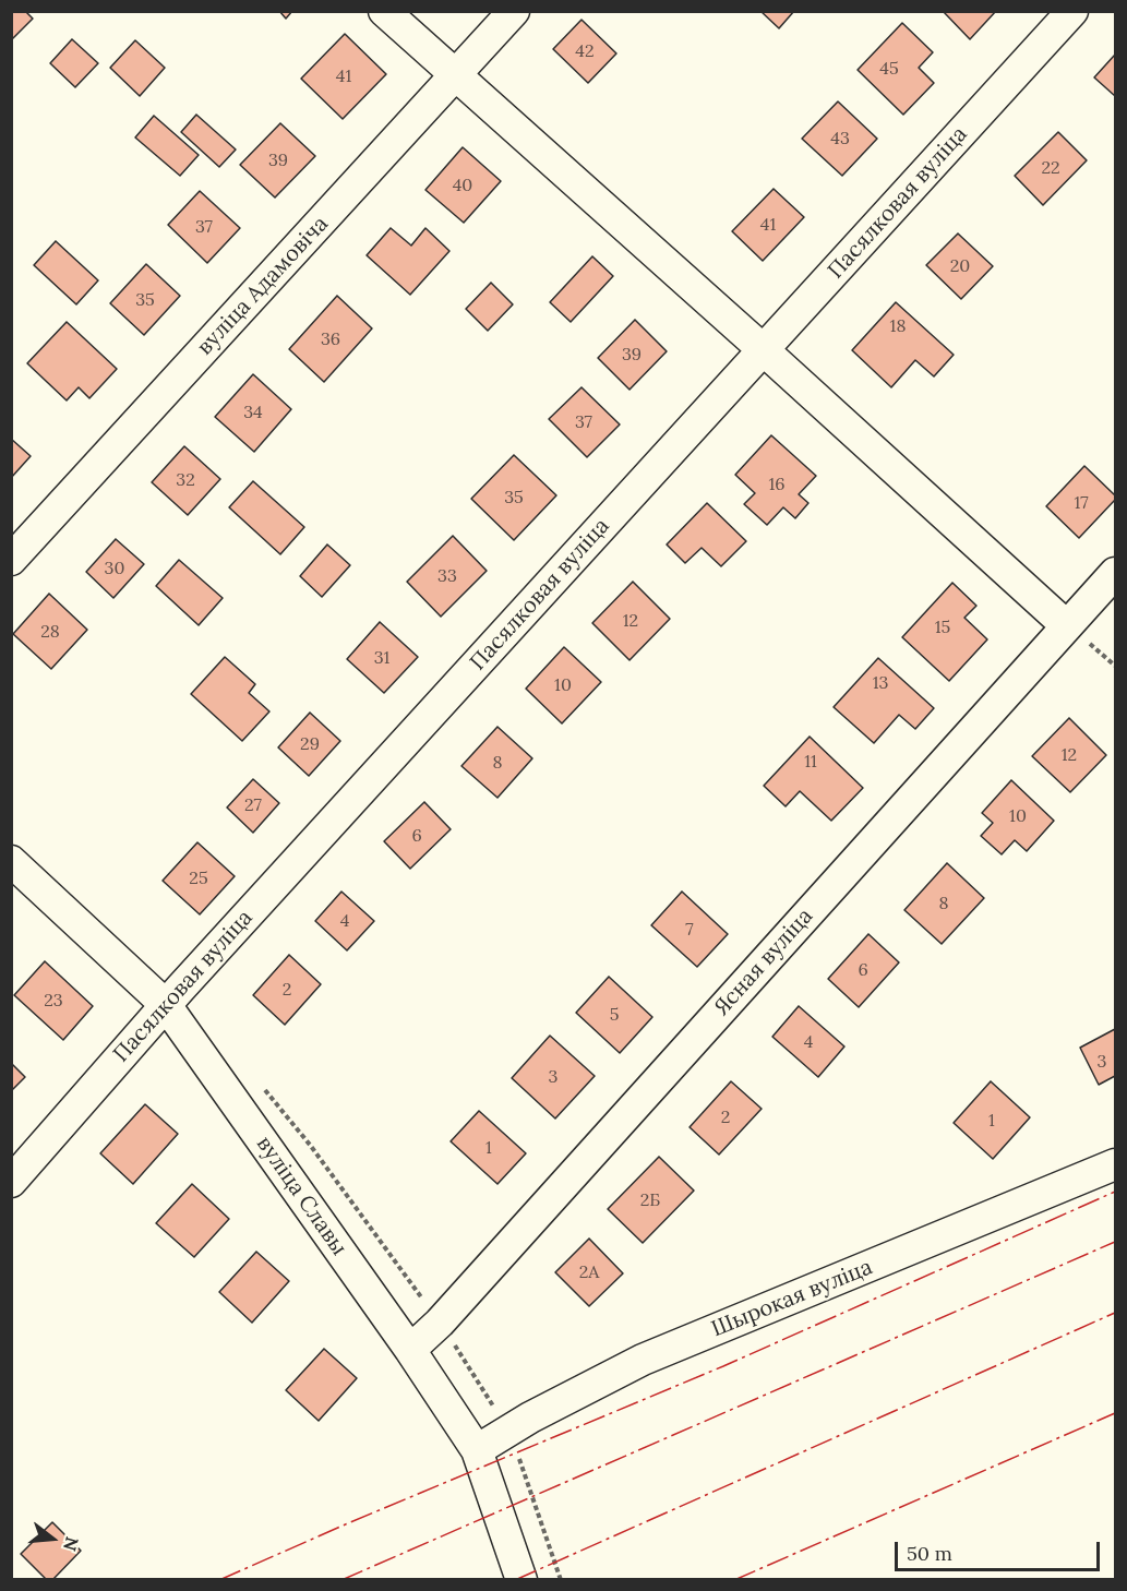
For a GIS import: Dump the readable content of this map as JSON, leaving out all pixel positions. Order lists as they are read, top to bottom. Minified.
{"streets":{"street":["Пасялковая вуліца","вуліца Адамовіча","Ясная вуліца","вуліца Славы","Шырокая вуліца"]},"crossings":[["Пасялковая вуліца","вуліца Славы"],["Ясная вуліца","вуліца Славы"],["вуліца Славы","Шырокая вуліца"]],"house_numbers":["42","45","41","43","39","22","40","41","37","20","35","18","36","39","34","37","32","16","35","17","30","33","12","15","28","31","13","10","29","12","11","8","27","10","6","25","8","4","7","6","2","23","5","4","3","3","2","1","1","2Б","2А"],"scale_bar":"50 m","north":"right"}
